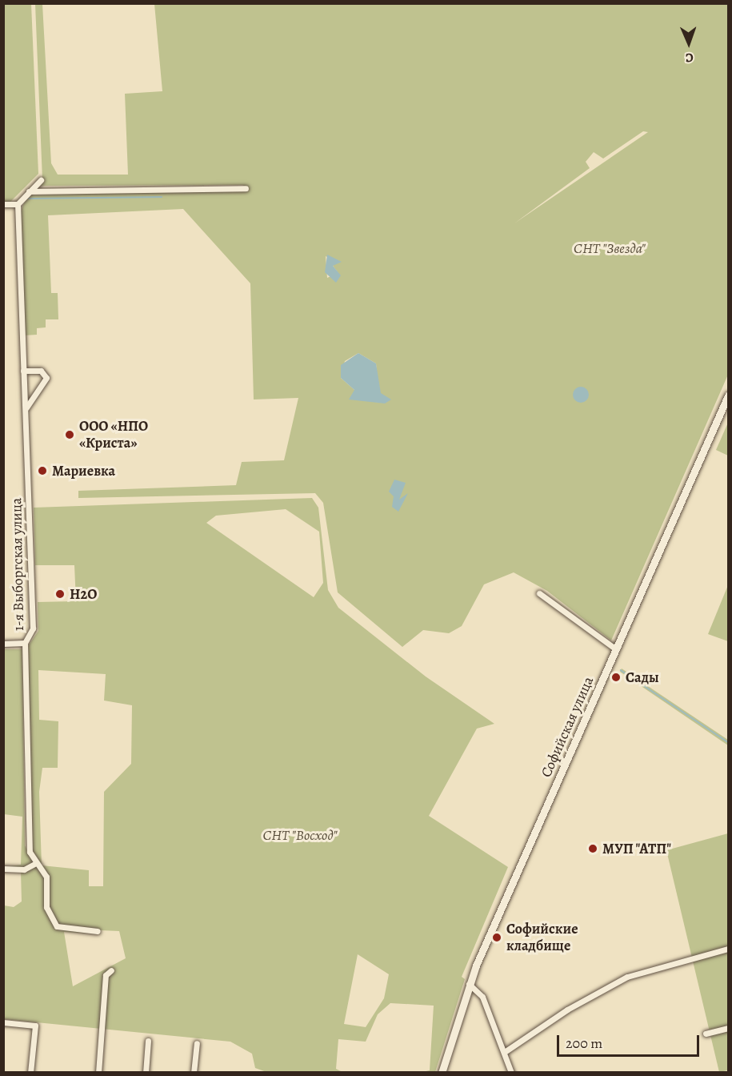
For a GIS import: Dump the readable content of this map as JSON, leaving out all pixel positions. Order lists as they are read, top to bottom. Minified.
{"streets":{"main road":["Софийская улица"],"street":["1-я Выборгская улица"]},"parks":["СНТ \"Звезда\"","СНТ \"Восход\""],"places":["ООО «НПО «Криста»","Мариевка","H2O","Сады","МУП \"АТП\"","Софийские кладбище"],"scale_bar":"200 m","north":"bottom"}
